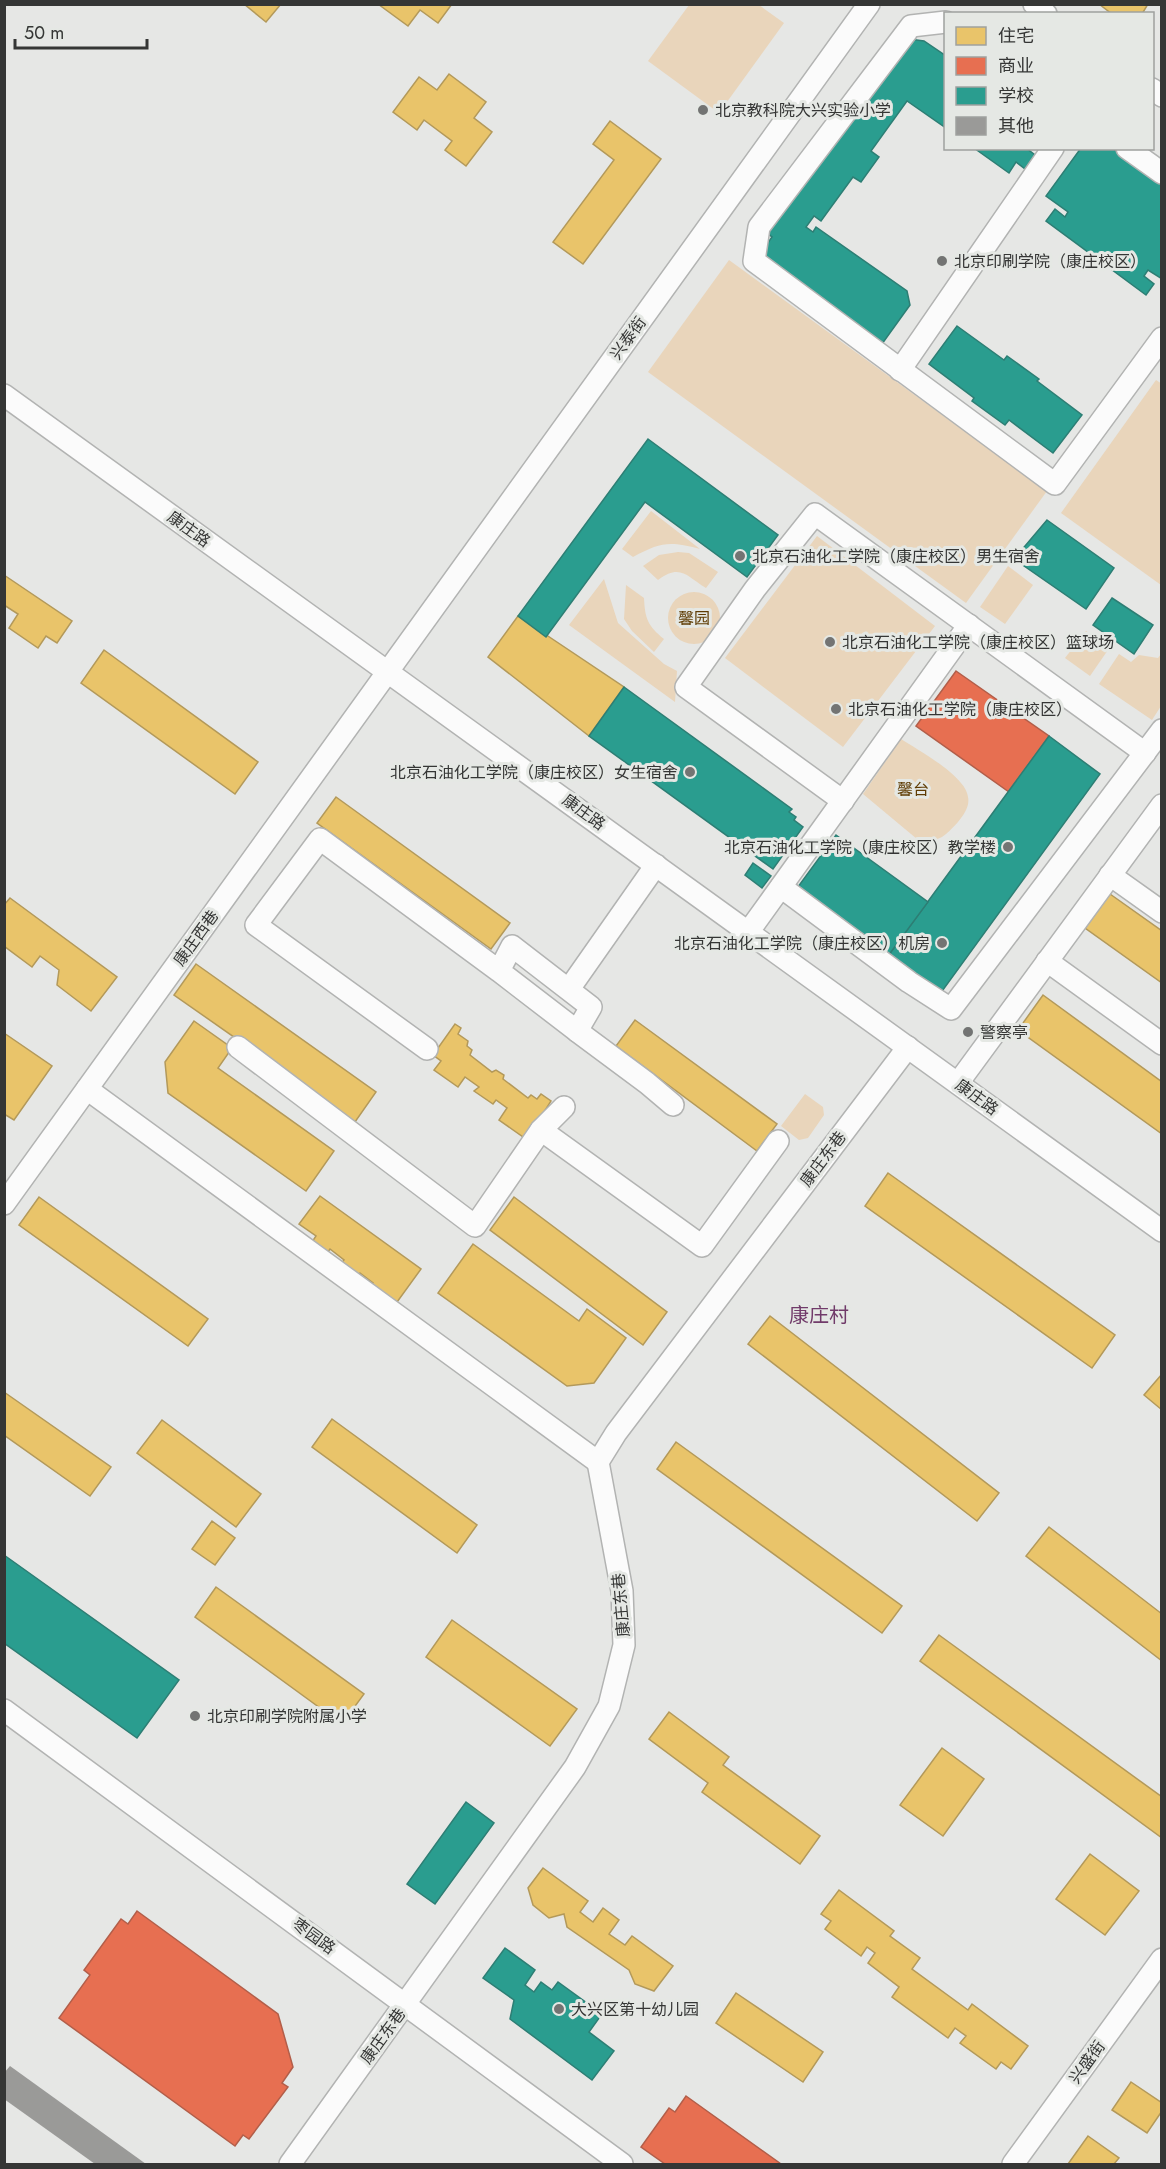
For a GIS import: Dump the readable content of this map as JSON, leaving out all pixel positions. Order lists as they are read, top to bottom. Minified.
{"streets":{"street":["兴泰街","康庄路","康庄西巷","康庄东巷","枣园路","兴盛街"]},"crossings":[["兴泰街","康庄路"],["兴泰街","康庄西巷"],["康庄路","康庄西巷"],["康庄路","康庄东巷"],["康庄东巷","枣园路"]],"districts":["康庄村"],"parks":["馨园","馨台"],"places":["北京教科院大兴实验小学","北京印刷学院（康庄校区）","北京石油化工学院（康庄校区）男生宿舍","北京石油化工学院（康庄校区）篮球场","北京石油化工学院（康庄校区）","北京石油化工学院（康庄校区）女生宿舍","北京石油化工学院（康庄校区）教学楼","北京石油化工学院（康庄校区）机房","警察亭","北京印刷学院附属小学","大兴区第十幼儿园"],"legend":["住宅","商业","学校","其他"],"scale_bar":"50 m"}
